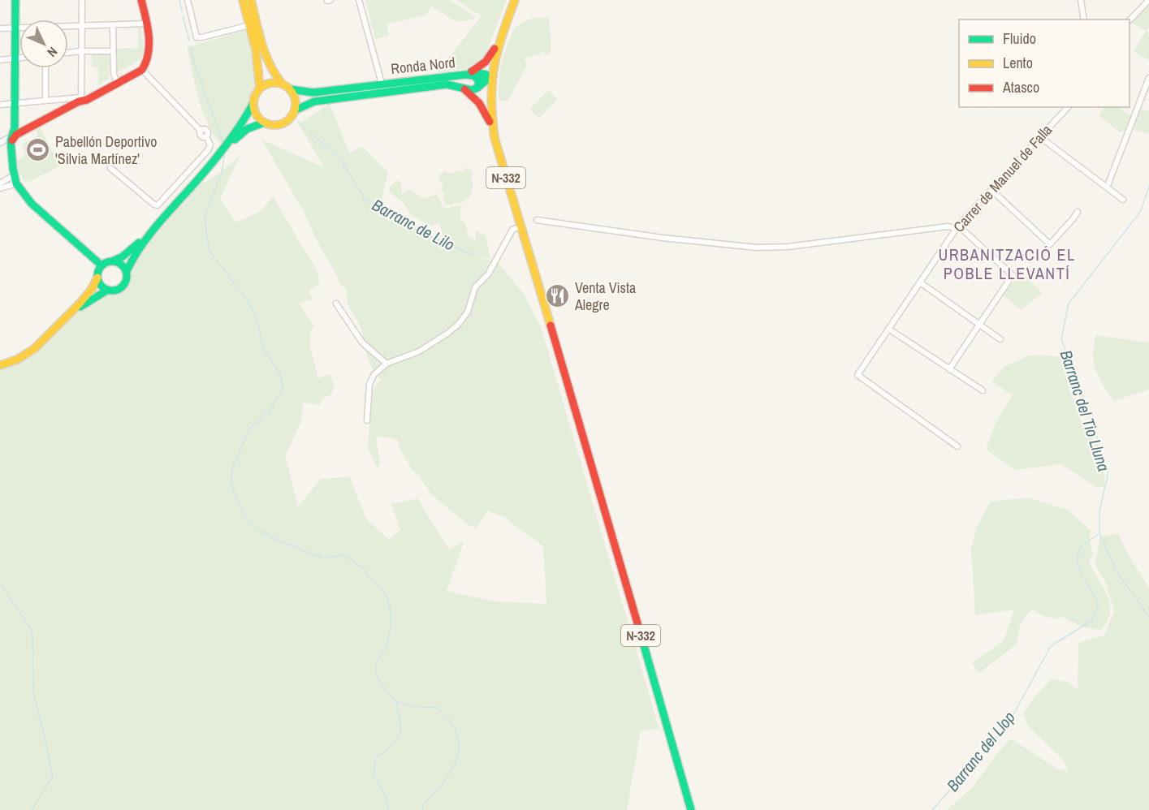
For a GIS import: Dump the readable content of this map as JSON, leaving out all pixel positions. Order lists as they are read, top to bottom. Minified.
{"streets":{"main road":["Ronda Nord","N-332"],"street":["Carrer de Manuel de Falla"]},"districts":["URBANITZACIÓ EL POBLE LLEVANTÍ"],"water":["Barranc de Lilo","Barranc del Tio Lluna","Barranc del Llop"],"places":{"sports":["Pabellón Deportivo 'Silvia Martínez'"],"restaurant":["Venta Vista Alegre"]},"legend":["Fluido","Lento","Atasco"],"north":"bottom right"}
